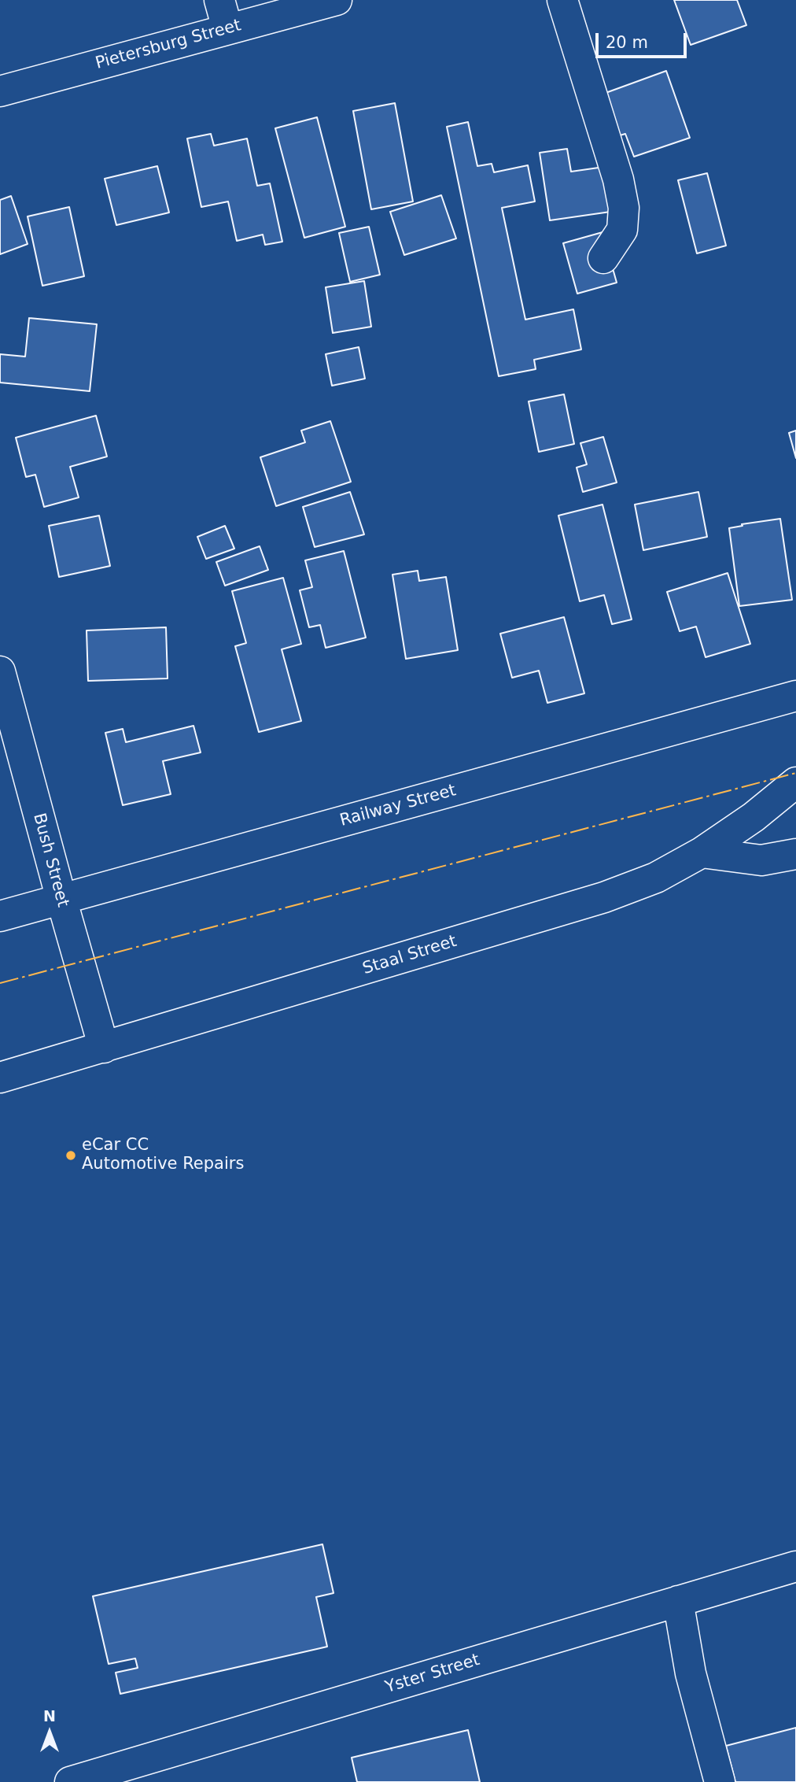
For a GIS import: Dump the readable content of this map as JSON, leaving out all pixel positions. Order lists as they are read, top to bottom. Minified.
{"streets":{"street":["Pietersburg Street","Railway Street","Bush Street","Staal Street","Yster Street"]},"crossings":[["Railway Street","Bush Street"],["Bush Street","Staal Street"]],"places":["eCar CC Automotive Repairs"],"scale_bar":"20 m","north":"top"}
